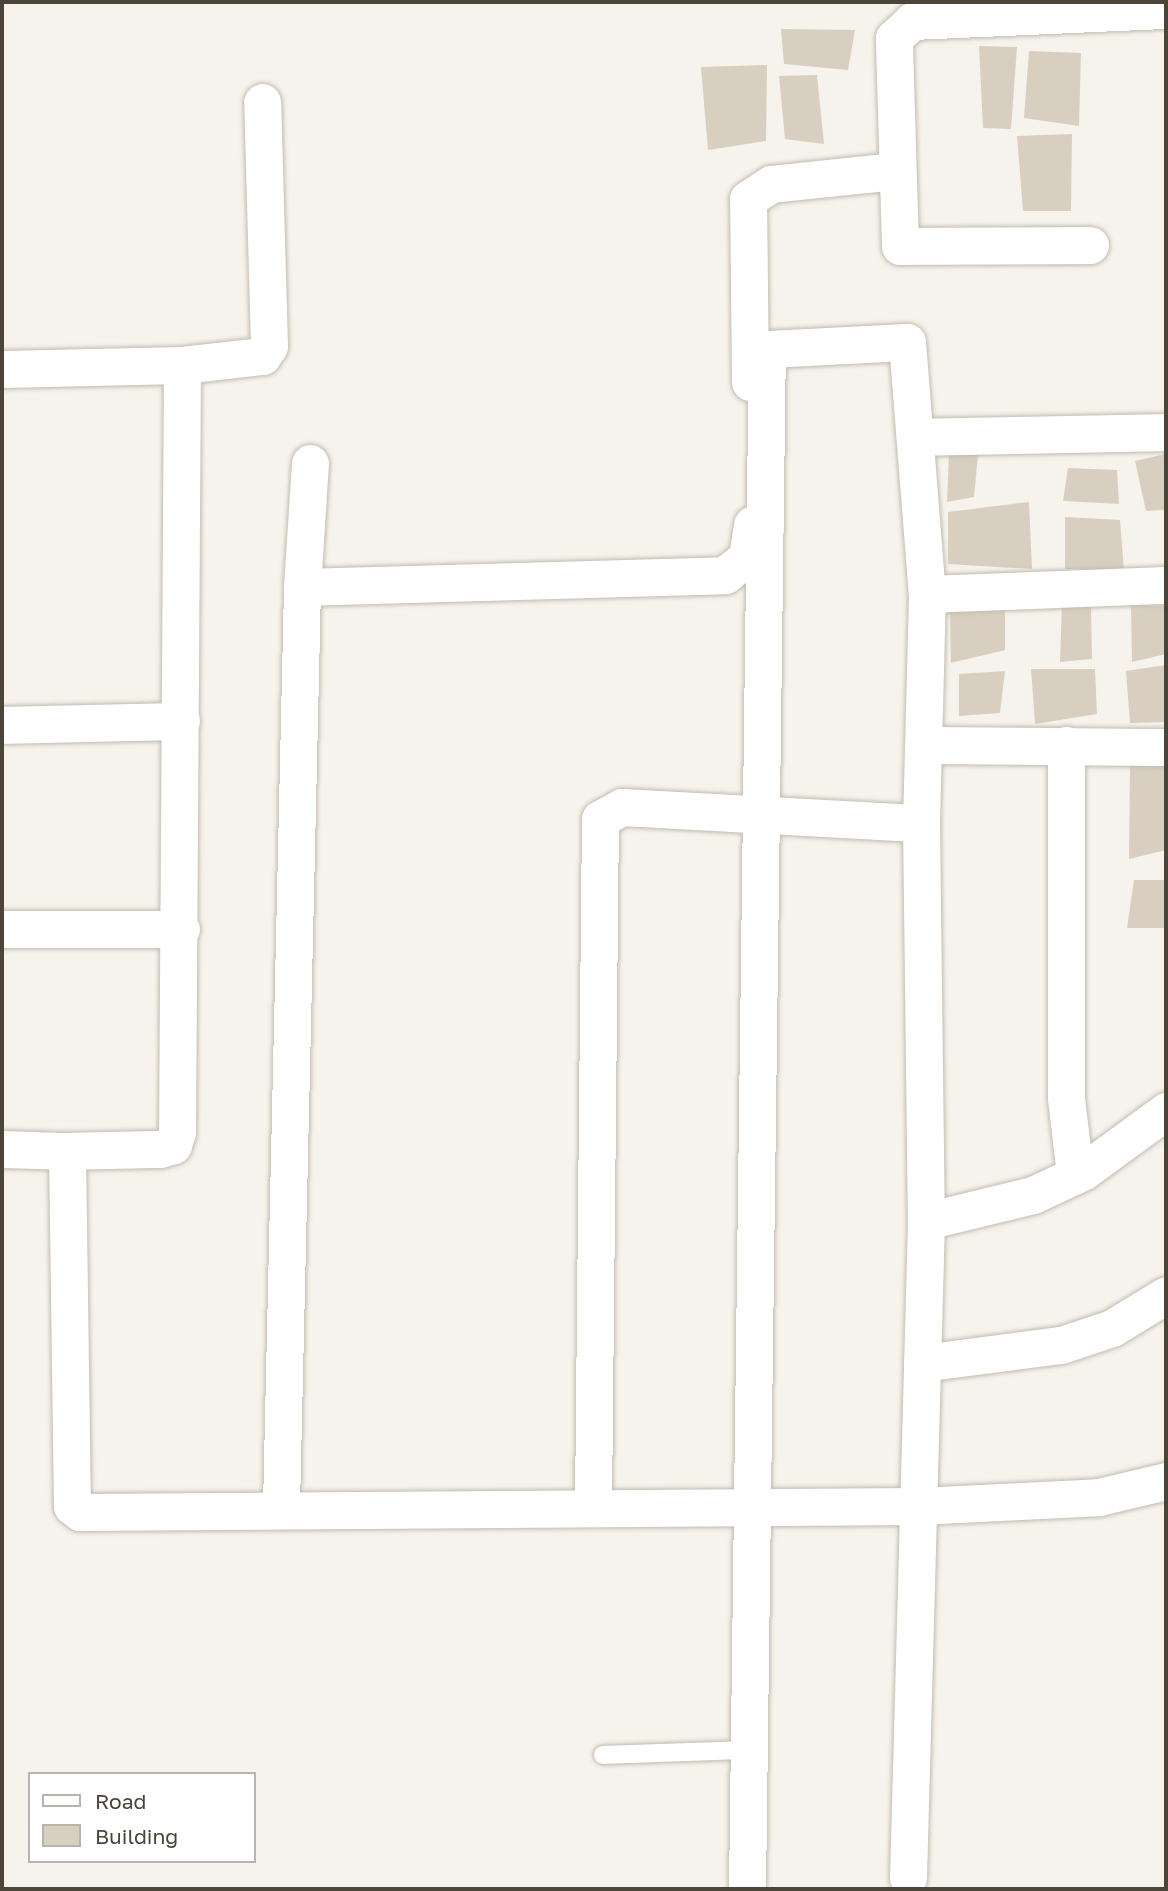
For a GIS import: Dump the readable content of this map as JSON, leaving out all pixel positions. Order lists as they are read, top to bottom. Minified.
{"legend":["Road","Building"]}
